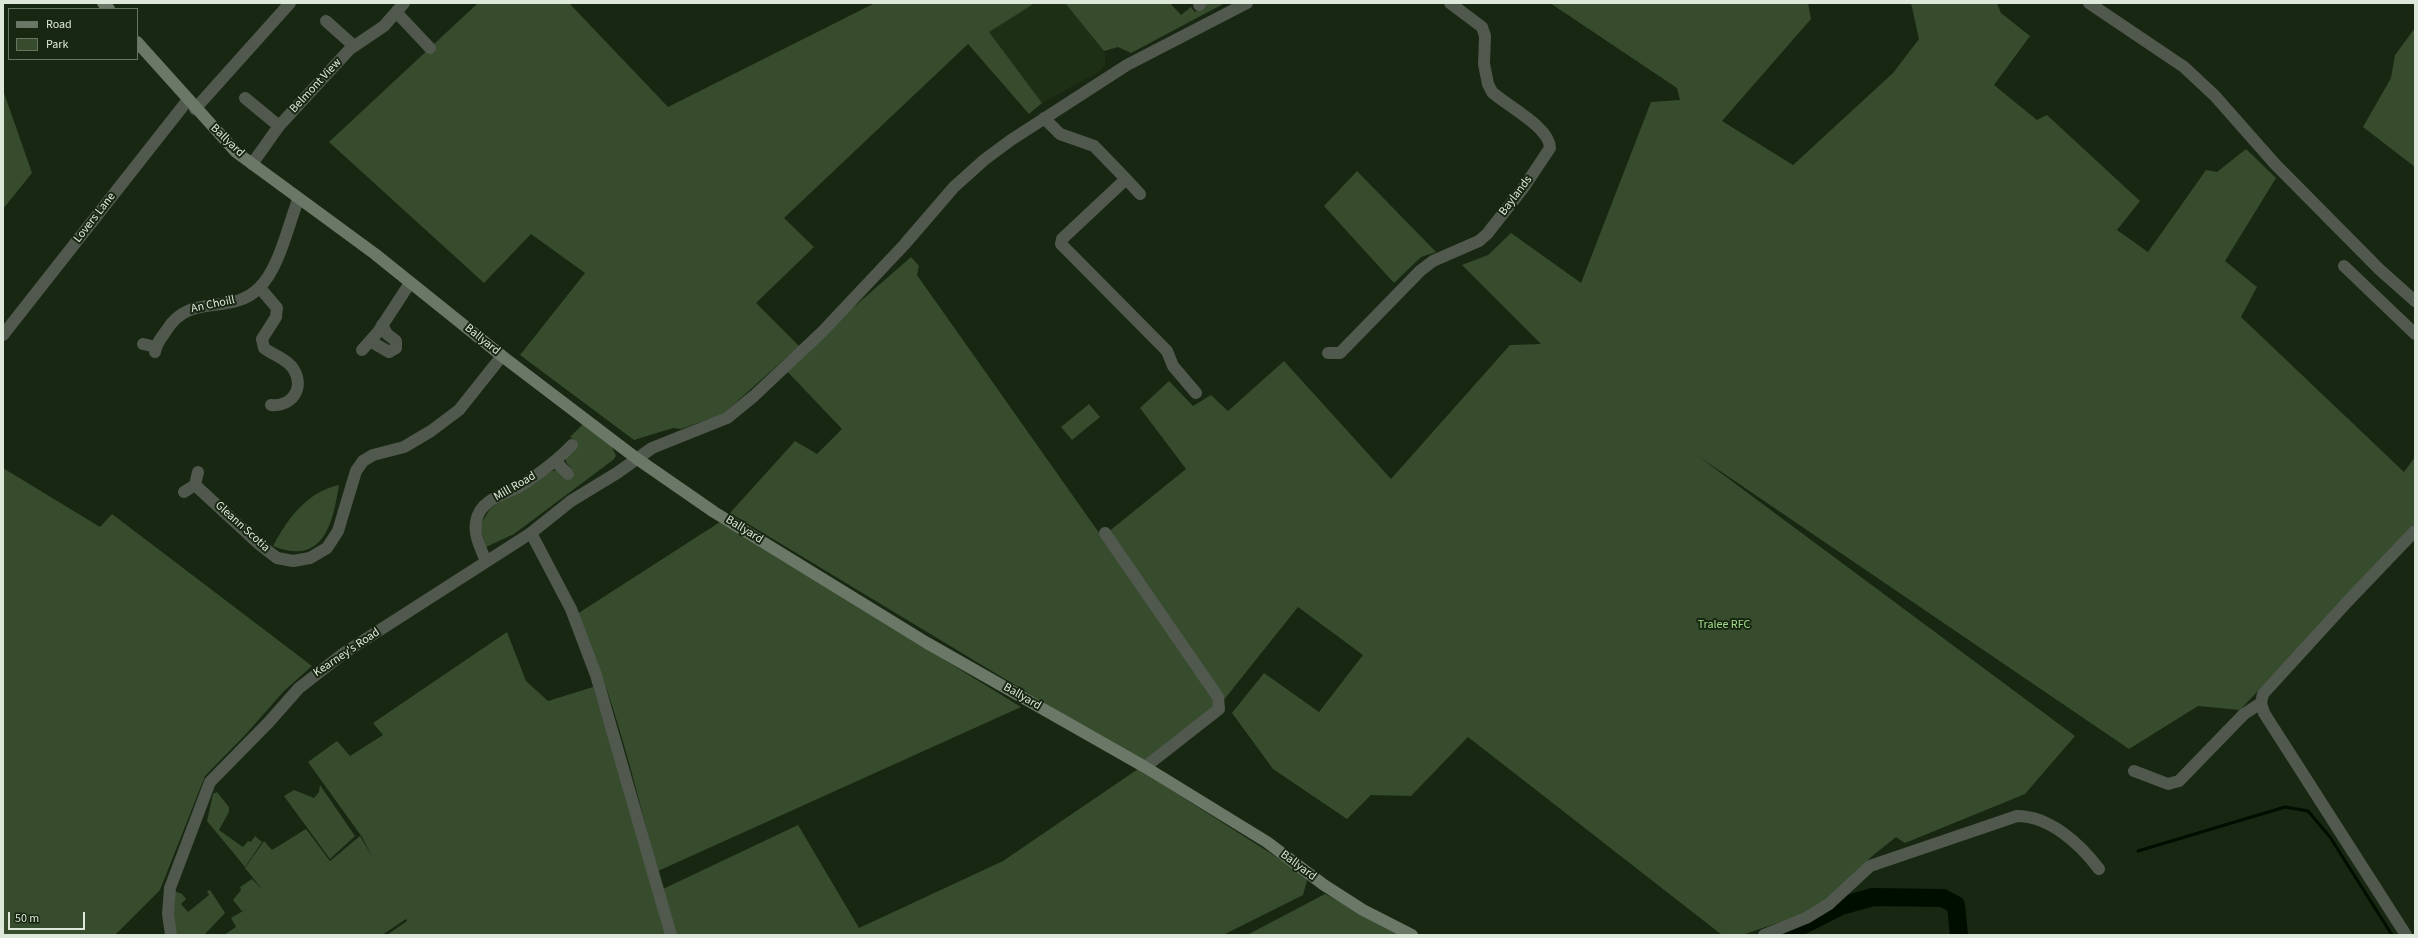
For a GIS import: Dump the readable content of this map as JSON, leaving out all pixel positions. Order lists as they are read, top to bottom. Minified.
{"streets":{"street":["Belmont View","Ballyard","Baylands","Lovers Lane","An Choill","Mill Road","Gleann Scotia","Kearney's Road"]},"crossings":[["Belmont View","Ballyard"],["Ballyard","Lovers Lane"],["Ballyard","An Choill"],["Ballyard","Gleann Scotia"],["Ballyard","Kearney's Road"],["Mill Road","Kearney's Road"]],"parks":["Tralee RFC"],"legend":["Road","Park"],"scale_bar":"50 m"}
